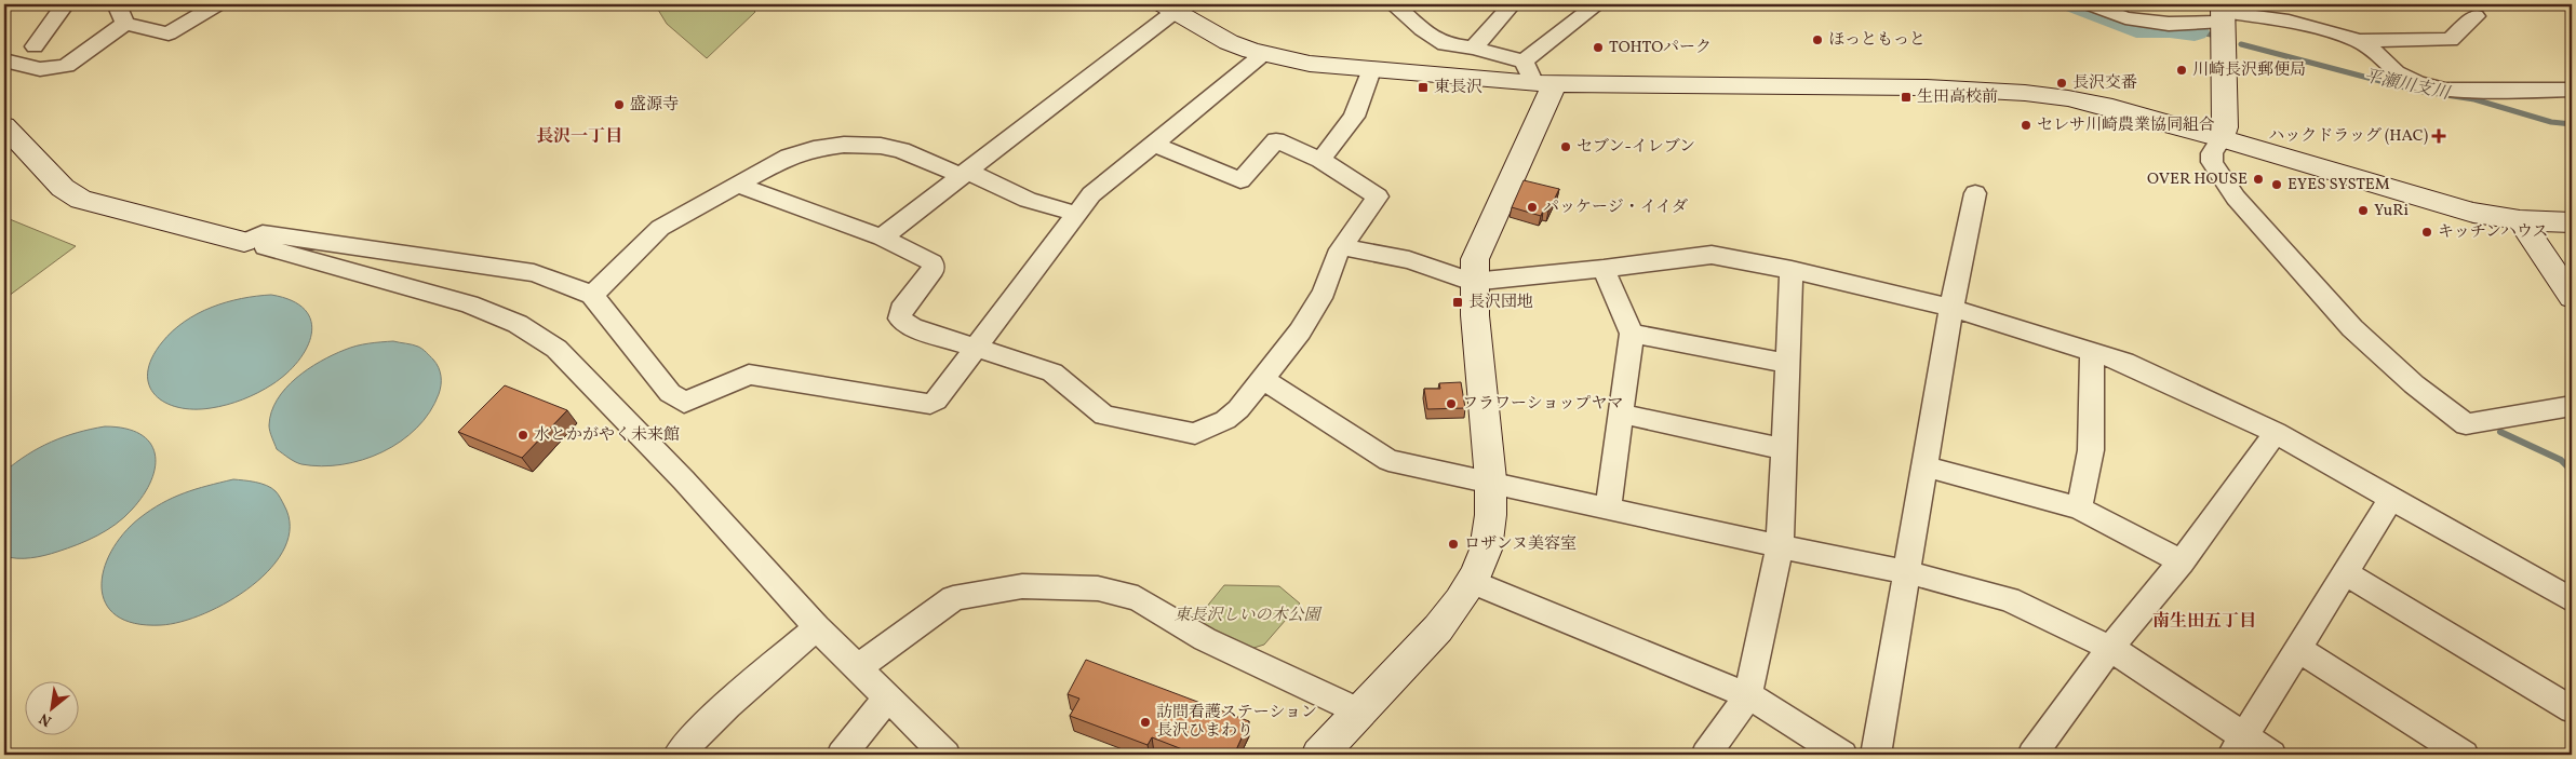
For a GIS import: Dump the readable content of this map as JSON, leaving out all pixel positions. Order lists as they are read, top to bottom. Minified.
{"districts":["長沢一丁目","南生田五丁目"],"water":["平瀬川支川"],"parks":["東長沢しいの木公園"],"places":{"other":["ほっともっと","TOHTOパーク","川崎長沢郵便局","長沢交番","盛源寺","セレサ川崎農業協同組合","セブン-イレブン","OVER HOUSE","EYES SYSTEM","パッケージ・イイダ","YuRi","キッチンハウス","フラワーショップヤマ","水とかがやく未来館","ロザンヌ美容室","訪問看護ステーション 長沢ひまわり"],"transit":["東長沢","生田高校前","長沢団地"],"health":["ハックドラッグ (HAC)"]},"north":"bottom left"}
